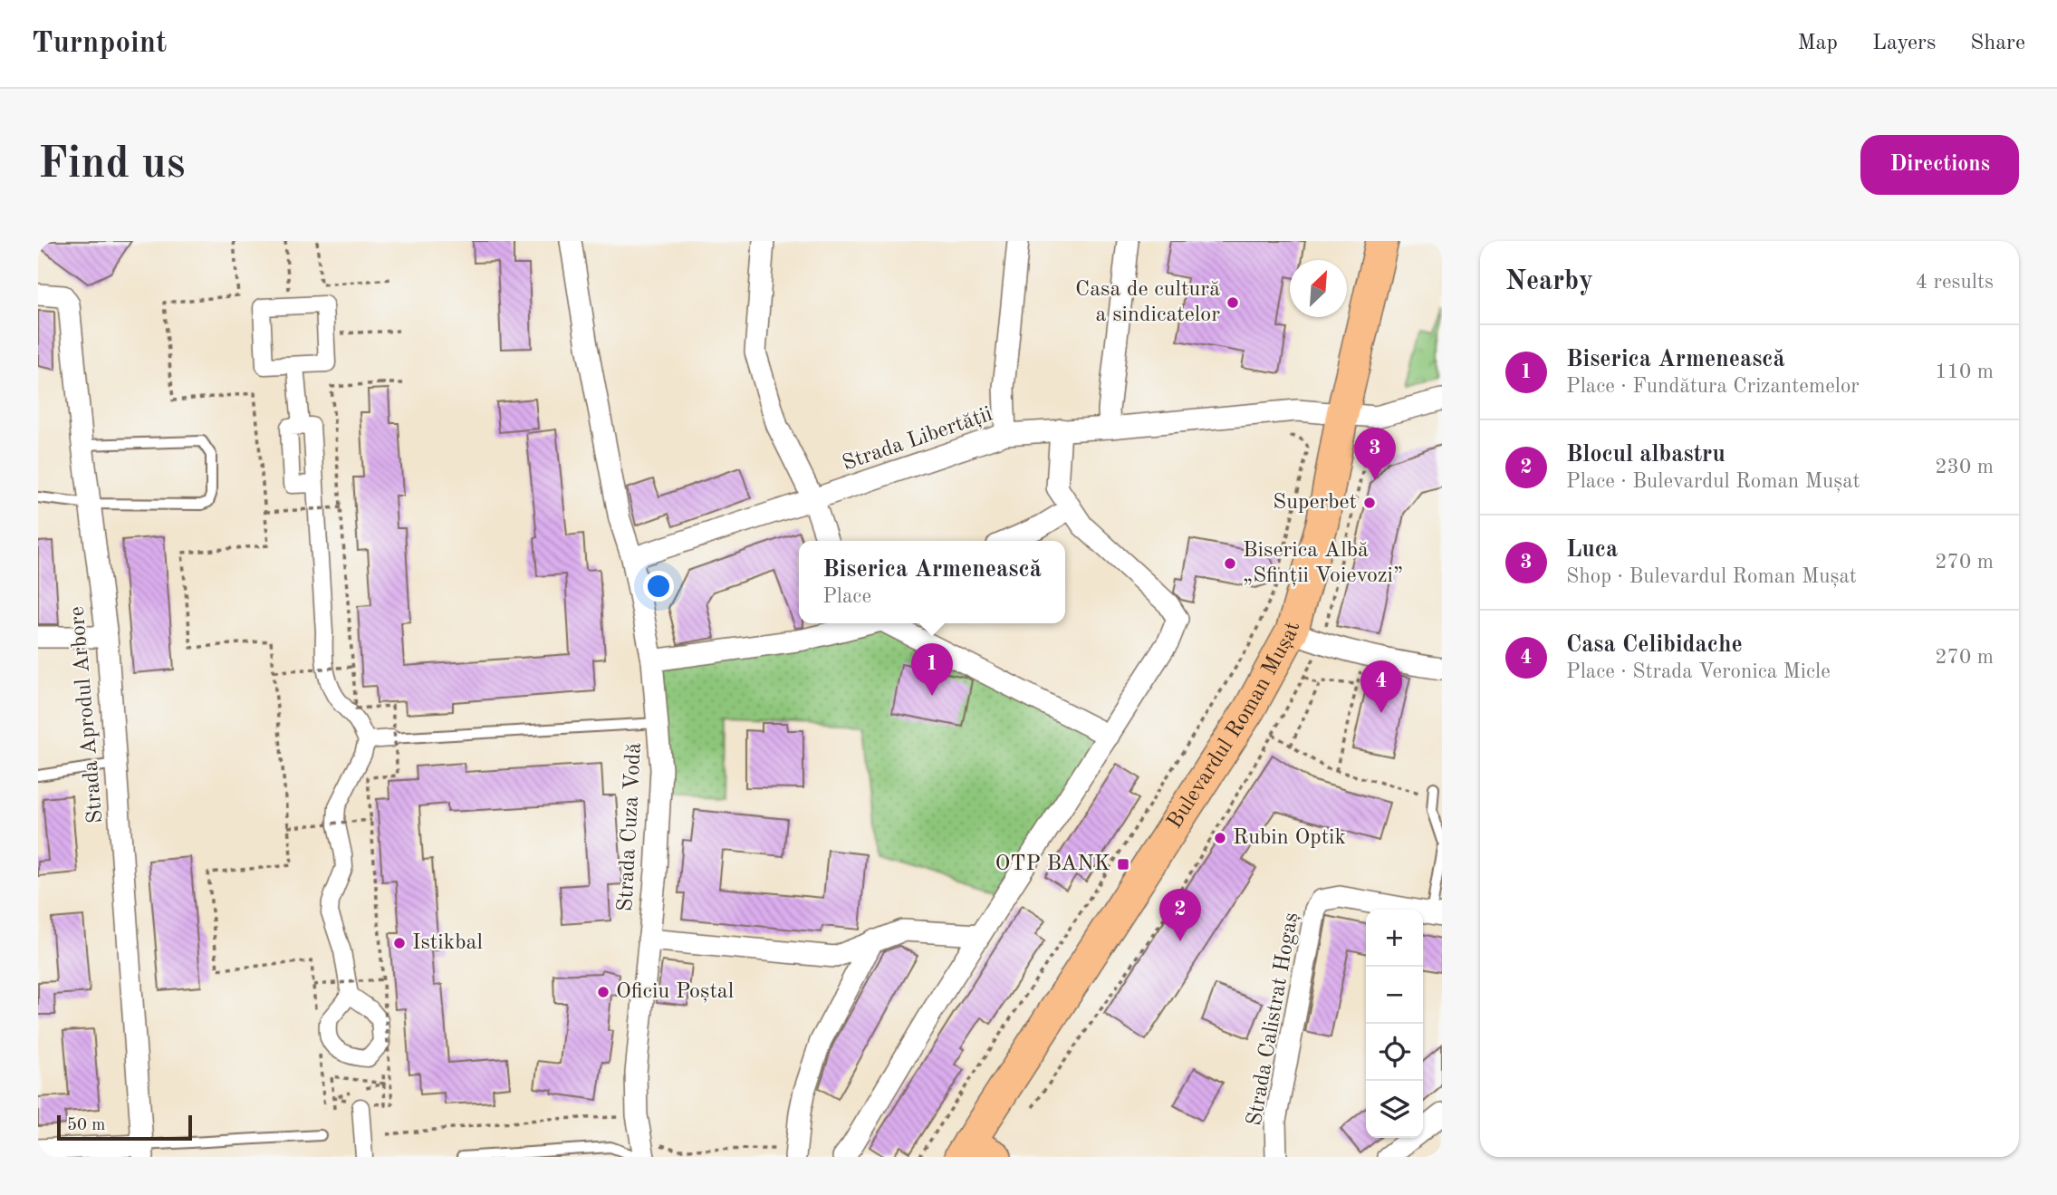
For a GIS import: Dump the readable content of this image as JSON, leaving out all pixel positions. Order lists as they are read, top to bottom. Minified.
{"streets":{"main road":["Bulevardul Roman Mușat"],"street":["Strada Libertății","Strada Aprodul Arbore","Strada Cuza Vodă","Strada Calistrat Hogaș"]},"crossings":[["Strada Libertății","Bulevardul Roman Mușat"],["Strada Libertății","Strada Cuza Vodă"]],"places":{"other":["Casa de cultură a sindicatelor","Superbet","Biserica Albă „Sfinții Voievozi”","Rubin Optik","Istikbal","Oficiu Poștal"],"transit":["OTP BANK"]},"scale_bar":"50 m","north":"top right","page":{"header":"Turnpoint","nav":["Map","Layers","Share"],"buttons":"Directions","title":"Find us","heading":["Nearby","4 results"],"list":[{"mark":"1","name":"Biserica Armenească","note":"Place · Fundătura Crizantemelor","value":"110 m"},{"mark":"2","name":"Blocul albastru","note":"Place · Bulevardul Roman Mușat","value":"230 m"},{"mark":"3","name":"Luca","note":"Shop · Bulevardul Roman Mușat","value":"270 m"},{"mark":"4","name":"Casa Celibidache","note":"Place · Strada Veronica Micle","value":"270 m"}],"pins":["3","1","4","2"],"popup":["Biserica Armenească","Place"],"map_buttons":["+","−"],"scale":"50 m"}}
